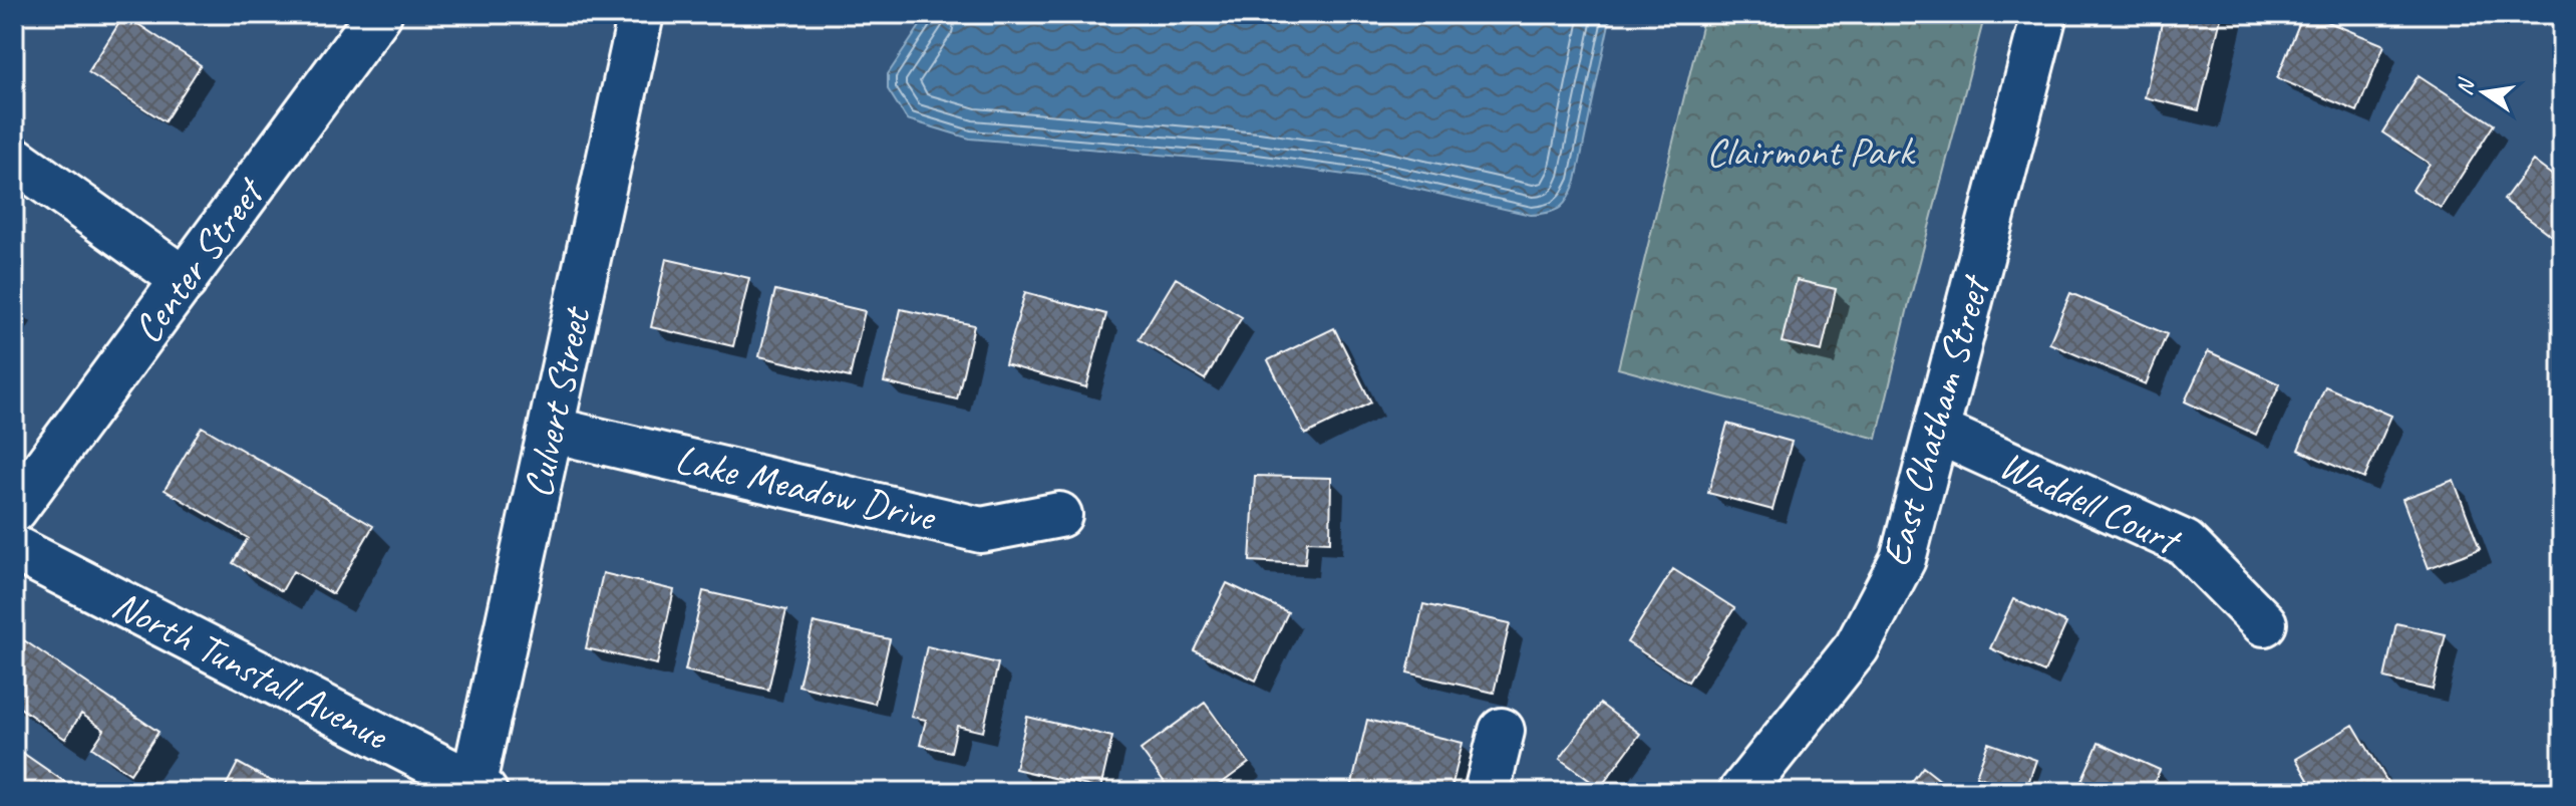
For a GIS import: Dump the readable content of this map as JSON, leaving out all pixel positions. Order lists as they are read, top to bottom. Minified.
{"streets":{"street":["Center Street","Culvert Street","East Chatham Street","Lake Meadow Drive","Waddell Court","North Tunstall Avenue"]},"crossings":[["Culvert Street","Lake Meadow Drive"],["Culvert Street","North Tunstall Avenue"],["East Chatham Street","Waddell Court"]],"parks":["Clairmont Park"],"north":"left"}
